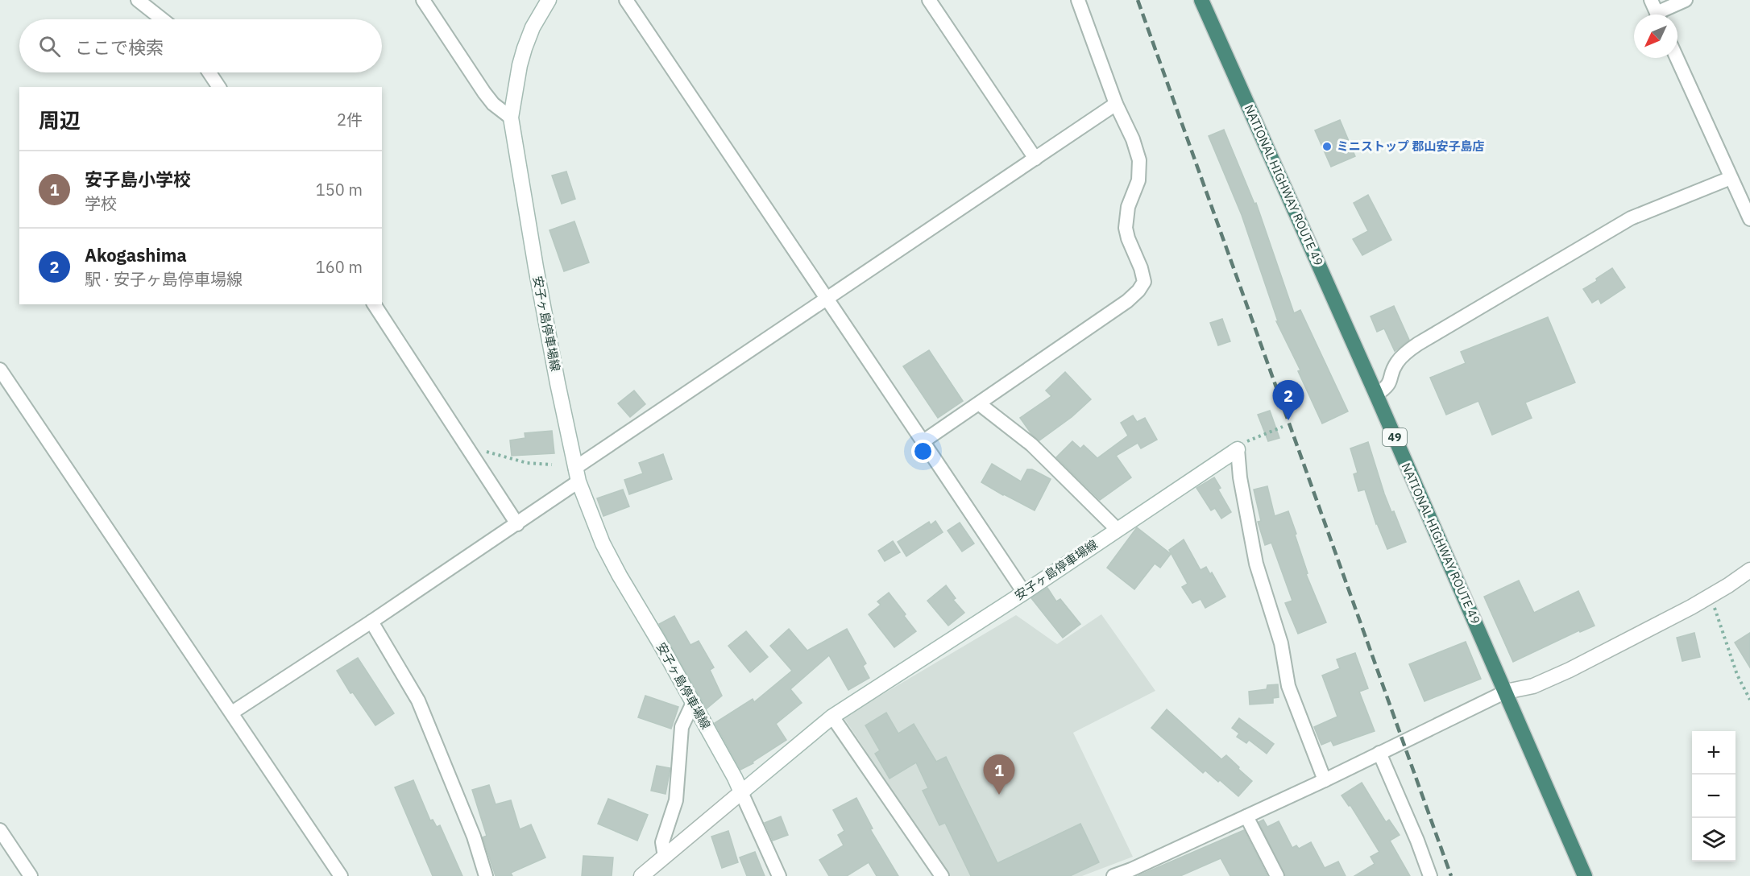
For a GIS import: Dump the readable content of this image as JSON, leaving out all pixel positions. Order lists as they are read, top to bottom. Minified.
{"streets":{"highway":["NATIONAL HIGHWAY ROUTE 49","49"],"main road":["安子ヶ島停車場線"]},"places":["ミニストップ 郡山安子島店"],"north":"bottom left","page":{"search":"ここで検索","heading":["周辺","2件"],"list":[{"mark":"1","name":"安子島小学校","note":"学校","value":"150 m"},{"mark":"2","name":"Akogashima","note":"駅 · 安子ヶ島停車場線","value":"160 m"}],"pins":["2","1"],"map_buttons":["+","−"]}}
